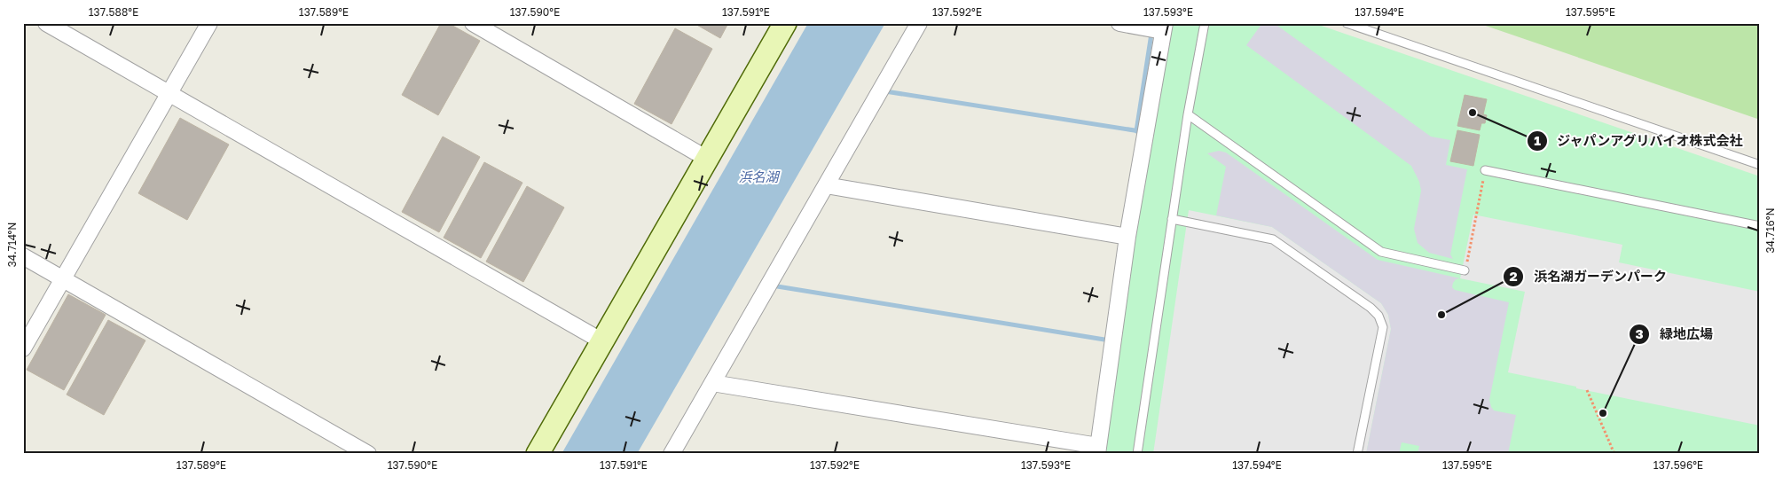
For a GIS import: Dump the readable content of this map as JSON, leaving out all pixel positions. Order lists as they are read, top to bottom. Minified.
{"water":["浜名湖"],"places":["ジャパンアグリバイオ株式会社","浜名湖ガーデンパーク","緑地広場"],"coordinates":["137.588°E","137.589°E","137.590°E","137.591°E","137.592°E","137.593°E","137.594°E","137.595°E","34.716°N","34.714°N","137.596°E"]}
